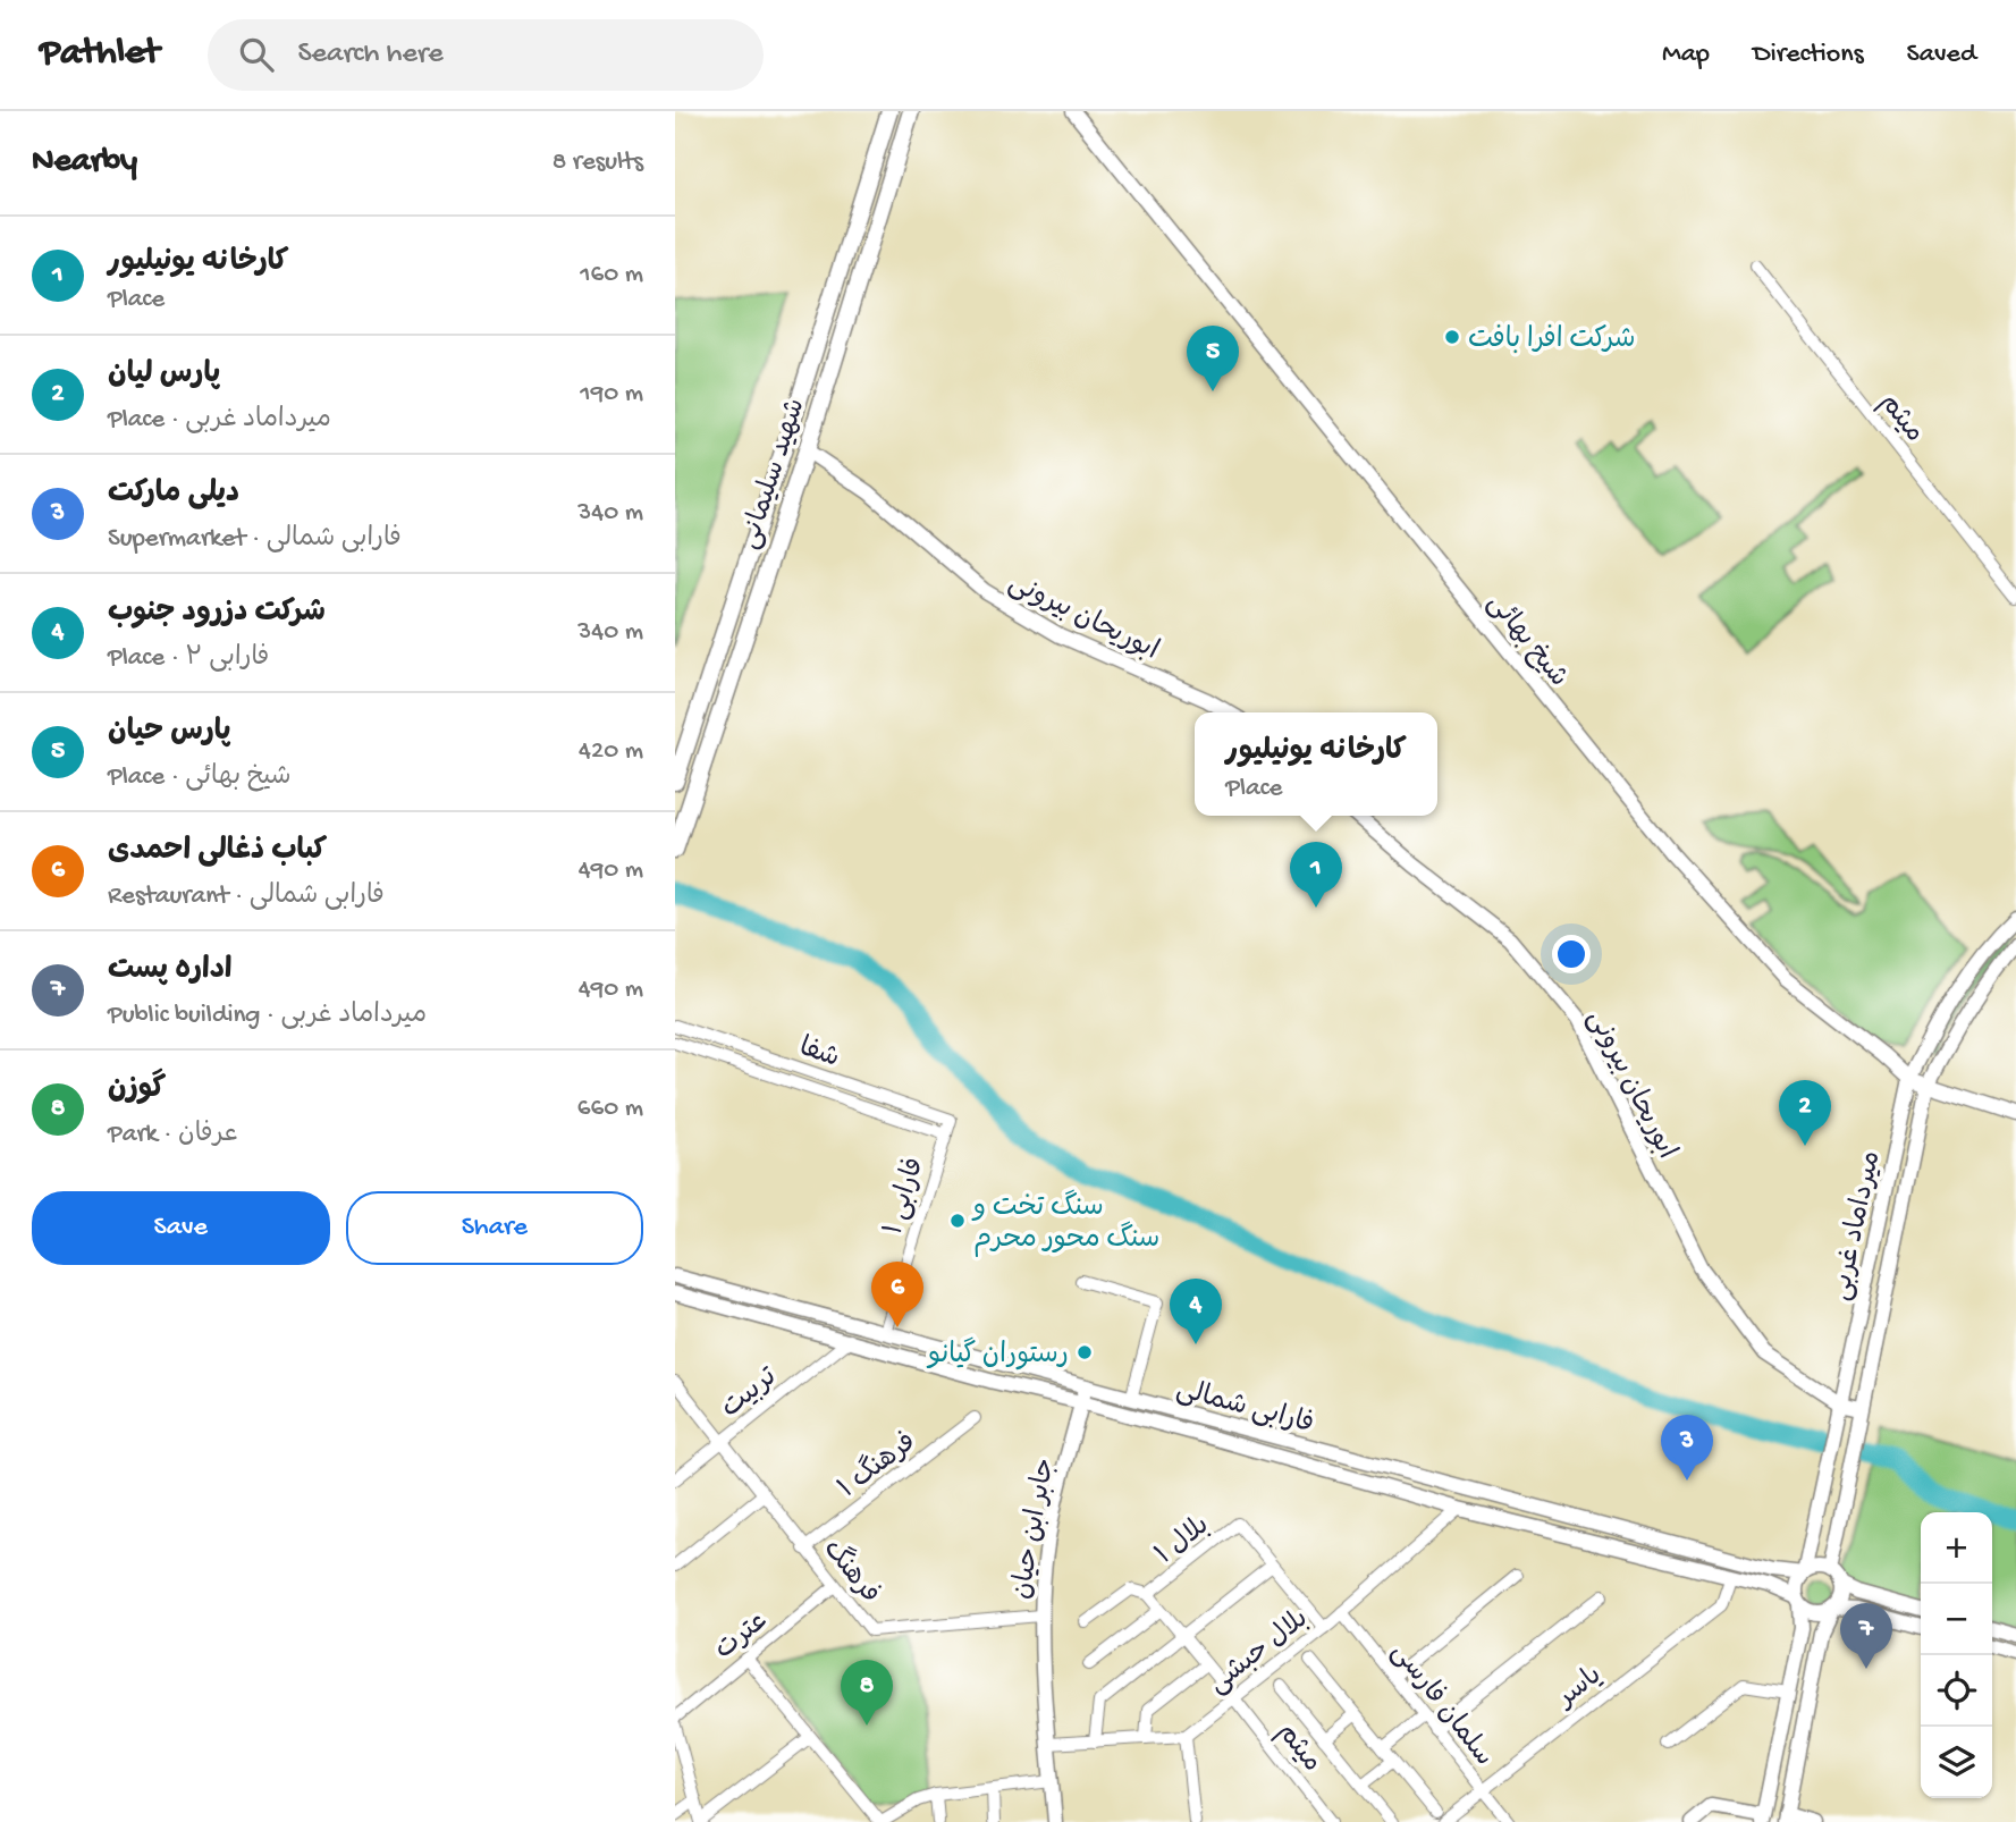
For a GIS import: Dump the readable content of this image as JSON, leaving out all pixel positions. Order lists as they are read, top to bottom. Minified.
{"streets":{"main road":["شهید سلیمانی"],"street":["میثم","ابوریحان بیرونی","شیخ بهائی","شفا","فارابی ۱","میرداماد غربی","تربیت","فارابی شمالی","فرهنگ ۱","جابر ابن حیان","بلال ۱","فرهنگ","عترت","بلال حبشی","یاسر","سلمان فارسی"]},"crossings":[["میثم","بلال ۱"],["میثم","بلال حبشی"],["شهید سلیمانی","ابوریحان بیرونی"],["ابوریحان بیرونی","میرداماد غربی"],["شیخ بهائی","میرداماد غربی"],["شفا","فارابی ۱"],["فارابی ۱","فارابی شمالی"],["میرداماد غربی","فارابی شمالی"],["تربیت","فارابی شمالی"],["تربیت","فرهنگ"],["فارابی شمالی","جابر ابن حیان"],["فارابی شمالی","بلال حبشی"],["فارابی شمالی","یاسر"],["فرهنگ ۱","فرهنگ"],["جابر ابن حیان","فرهنگ"],["بلال ۱","بلال حبشی"],["فرهنگ","عترت"],["بلال حبشی","سلمان فارسی"],["یاسر","سلمان فارسی"]],"places":["شرکت افرا بافت","سنگ تخت و سنگ محور محرم","رستوران گیانو"],"page":{"header":"Pathlet","search":"Search here","nav":["Map","Directions","Saved"],"heading":["Nearby","8 results"],"list":[{"mark":"1","name":"کارخانه یونیلیور","note":"Place","value":"160 m"},{"mark":"2","name":"پارس لیان","note":"Place · میرداماد غربی","value":"190 m"},{"mark":"3","name":"دیلی مارکت","note":"Supermarket · فارابی شمالی","value":"340 m"},{"mark":"4","name":"شرکت دزرود جنوب","note":"Place · فارابی ۲","value":"340 m"},{"mark":"5","name":"پارس حیان","note":"Place · شیخ بهائی","value":"420 m"},{"mark":"6","name":"کباب ذغالی احمدی","note":"Restaurant · فارابی شمالی","value":"490 m"},{"mark":"7","name":"اداره پست","note":"Public building · میرداماد غربی","value":"490 m"},{"mark":"8","name":"گوزن","note":"Park · عرفان","value":"660 m"}],"pins":["5","1","2","6","4","3","7","8"],"popup":["کارخانه یونیلیور","Place"],"buttons":["Save","Share"],"map_buttons":["+","−"]}}
